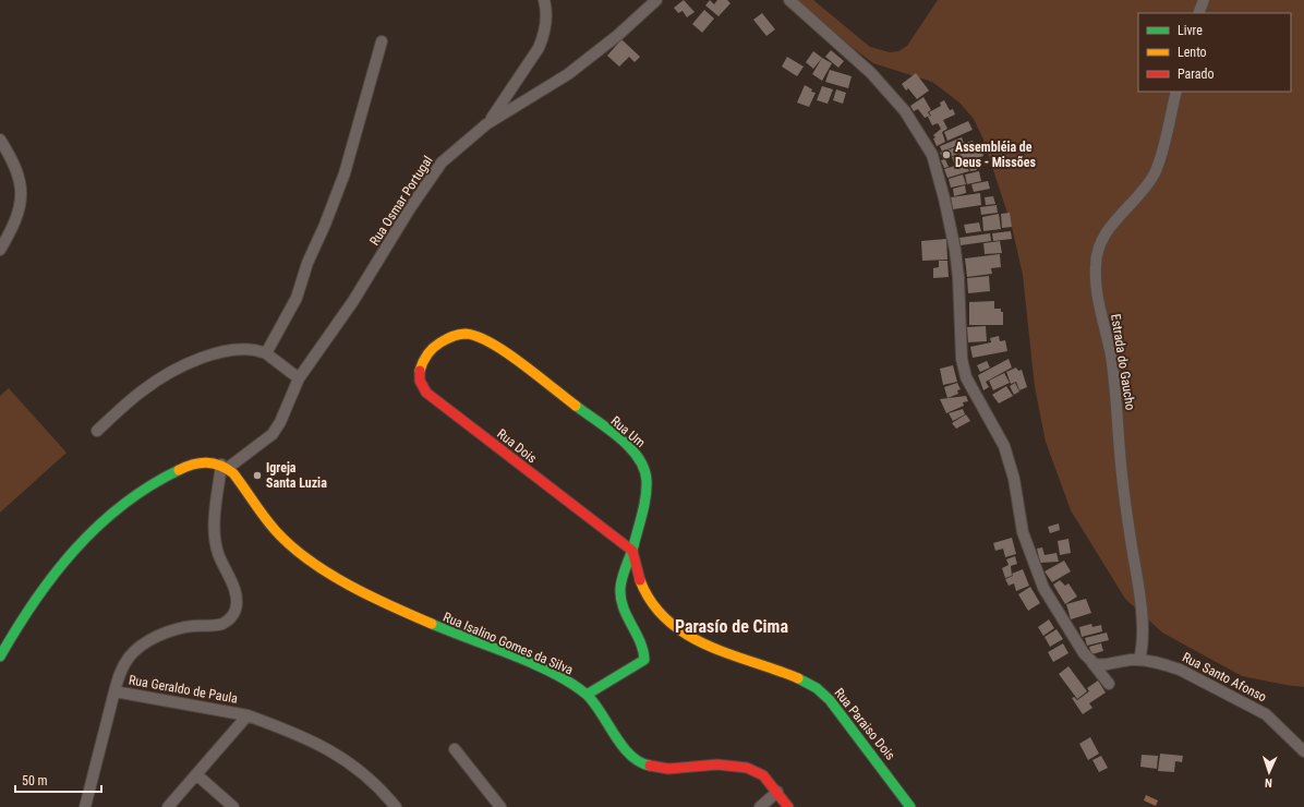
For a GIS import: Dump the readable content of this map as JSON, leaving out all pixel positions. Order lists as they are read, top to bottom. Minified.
{"streets":{"street":["Rua Osmar Portugal","Estrada do Gaucho","Rua Um","Rua Dois","Rua Isalino Gomes da Silva","Rua Santo Afonso","Rua Geraldo de Paula","Rua Paraiso Dois"]},"crossings":[["Rua Osmar Portugal","Rua Isalino Gomes da Silva"],["Estrada do Gaucho","Rua Santo Afonso"],["Rua Um","Rua Dois"],["Rua Um","Rua Isalino Gomes da Silva"],["Rua Um","Rua Paraiso Dois"],["Rua Dois","Rua Paraiso Dois"]],"districts":["Parasío de Cima"],"places":["Assembléia de Deus - Missões","Igreja Santa Luzia"],"legend":["Livre","Lento","Parado"],"scale_bar":"50 m","north":"bottom"}
